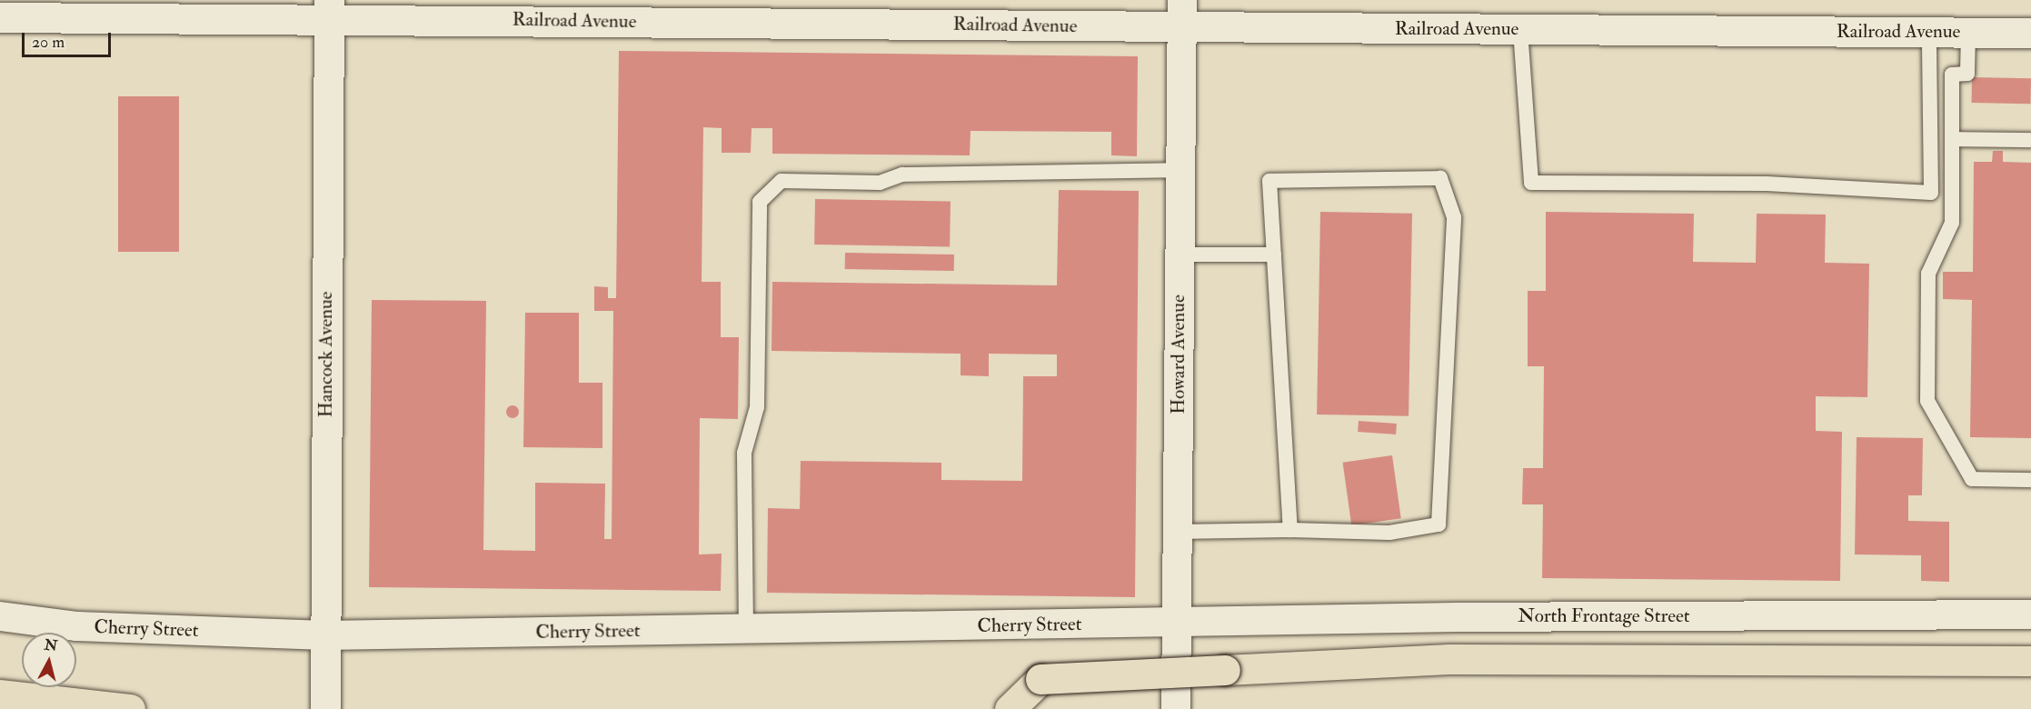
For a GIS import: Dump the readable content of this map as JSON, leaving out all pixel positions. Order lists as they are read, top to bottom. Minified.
{"streets":{"street":["Railroad Avenue","Hancock Avenue","Howard Avenue","North Frontage Street","Cherry Street"]},"crossings":[["Railroad Avenue","Hancock Avenue"],["Railroad Avenue","Howard Avenue"],["Hancock Avenue","Cherry Street"],["Howard Avenue","North Frontage Street"],["Howard Avenue","Cherry Street"],["North Frontage Street","Cherry Street"]],"scale_bar":"20 m","north":"top"}
